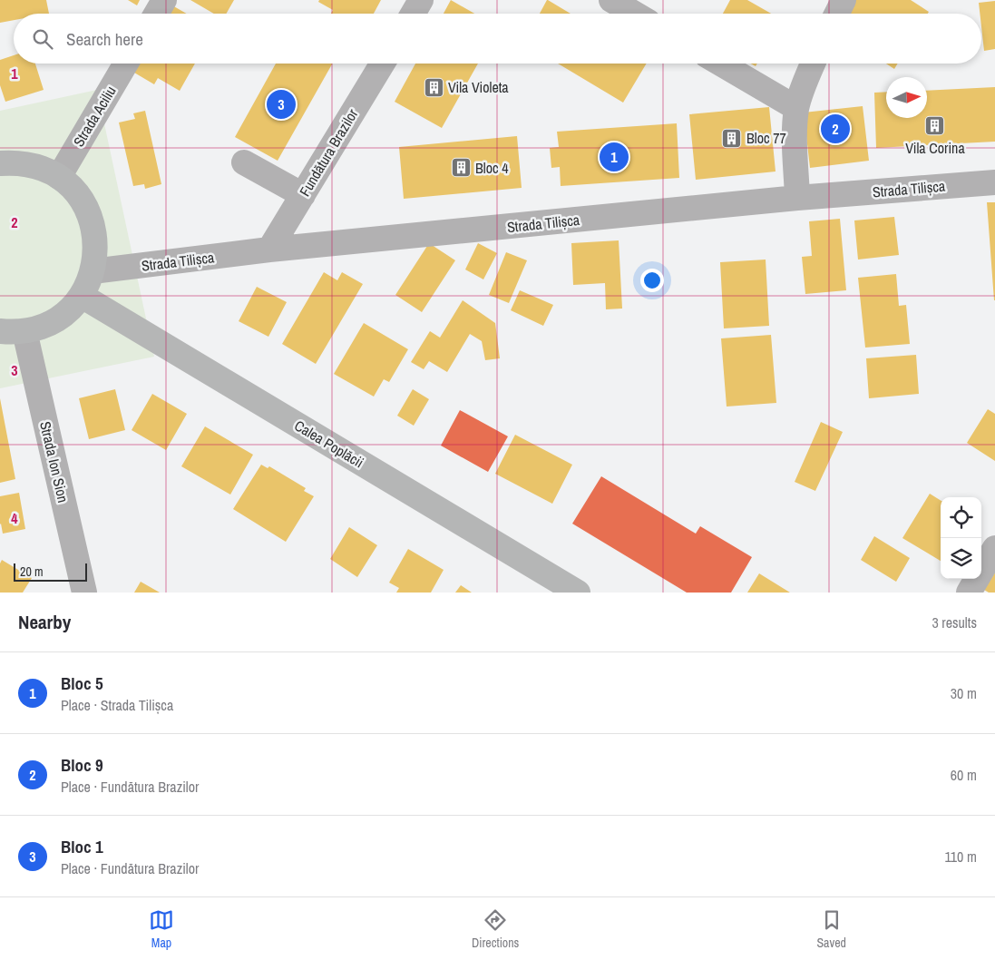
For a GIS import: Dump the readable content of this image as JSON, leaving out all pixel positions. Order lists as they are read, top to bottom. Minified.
{"streets":{"main road":["Calea Poplăcii"],"street":["Strada Aciliu","Fundătura Brazilor","Strada Tilișca","Strada Ion Sion"]},"crossings":[["Fundătura Brazilor","Strada Tilișca"]],"places":{"building":["Vila Violeta","Vila Corina","Bloc 77","Bloc 4"]},"scale_bar":"20 m","north":"right","page":{"search":"Search here","pins":["3","2","1"],"scale":"20 m","heading":["Nearby","3 results"],"list":[{"mark":"1","name":"Bloc 5","note":"Place · Strada Tilișca","value":"30 m"},{"mark":"2","name":"Bloc 9","note":"Place · Fundătura Brazilor","value":"60 m"},{"mark":"3","name":"Bloc 1","note":"Place · Fundătura Brazilor","value":"110 m"}],"nav":["Map","Directions","Saved"]},"grid":{"rows":["1","2","3","4"]}}
